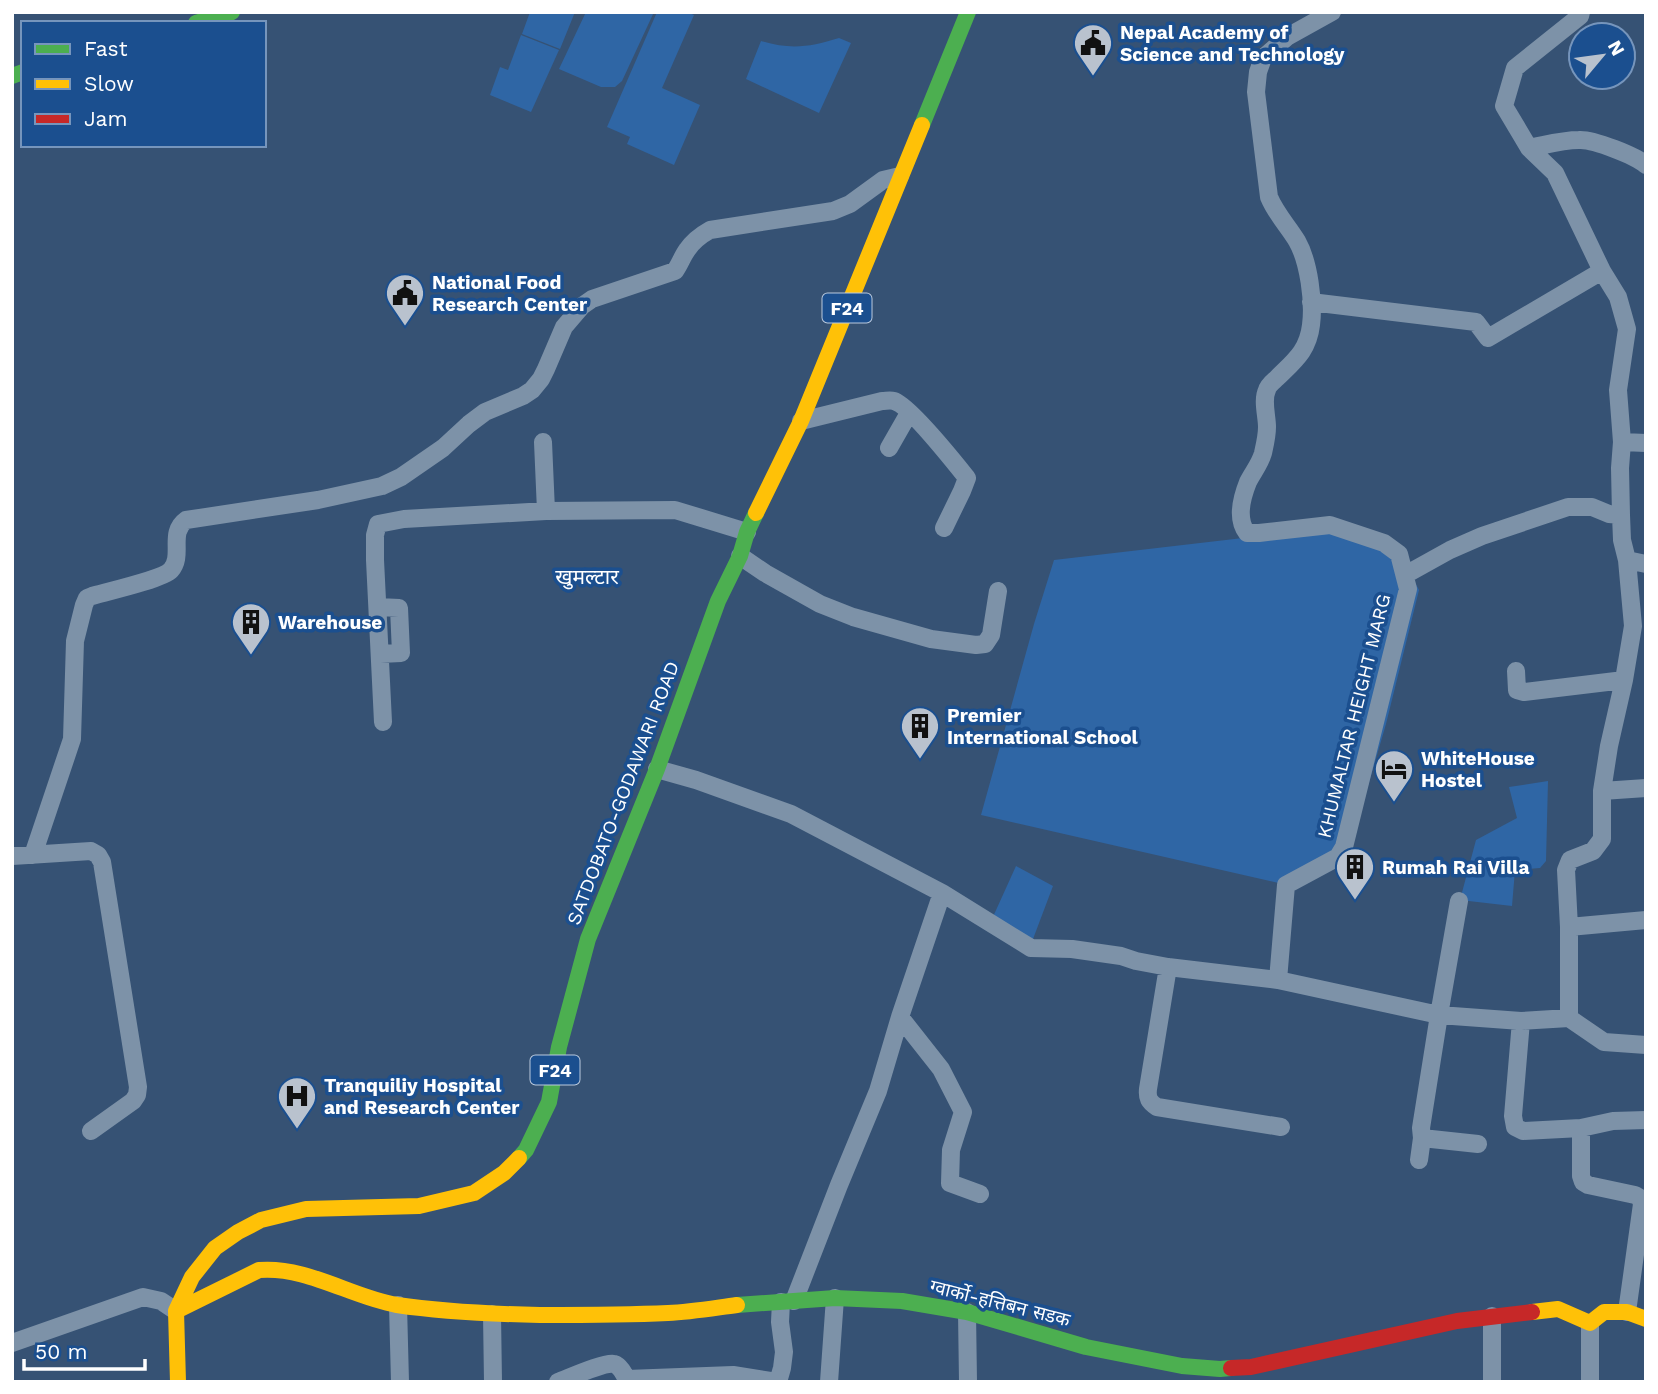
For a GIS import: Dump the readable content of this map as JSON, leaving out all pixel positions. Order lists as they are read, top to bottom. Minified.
{"streets":{"main road":["F24","SATDOBATO-GODAWARI ROAD","ग्वार्को-हत्तिबन सडक"],"street":["KHUMALTAR HEIGHT MARG"]},"crossings":[["SATDOBATO-GODAWARI ROAD","ग्वार्को-हत्तिबन सडक"]],"districts":["खुमल्टार"],"places":{"public building":["Nepal Academy of Science and Technology","National Food Research Center"],"building":["Warehouse","Premier International School","Rumah Rai Villa"],"hotel":["WhiteHouse Hostel"],"hospital":["Tranquiliy Hospital and Research Center"]},"legend":["Fast","Slow","Jam"],"scale_bar":"50 m","north":"top right"}
